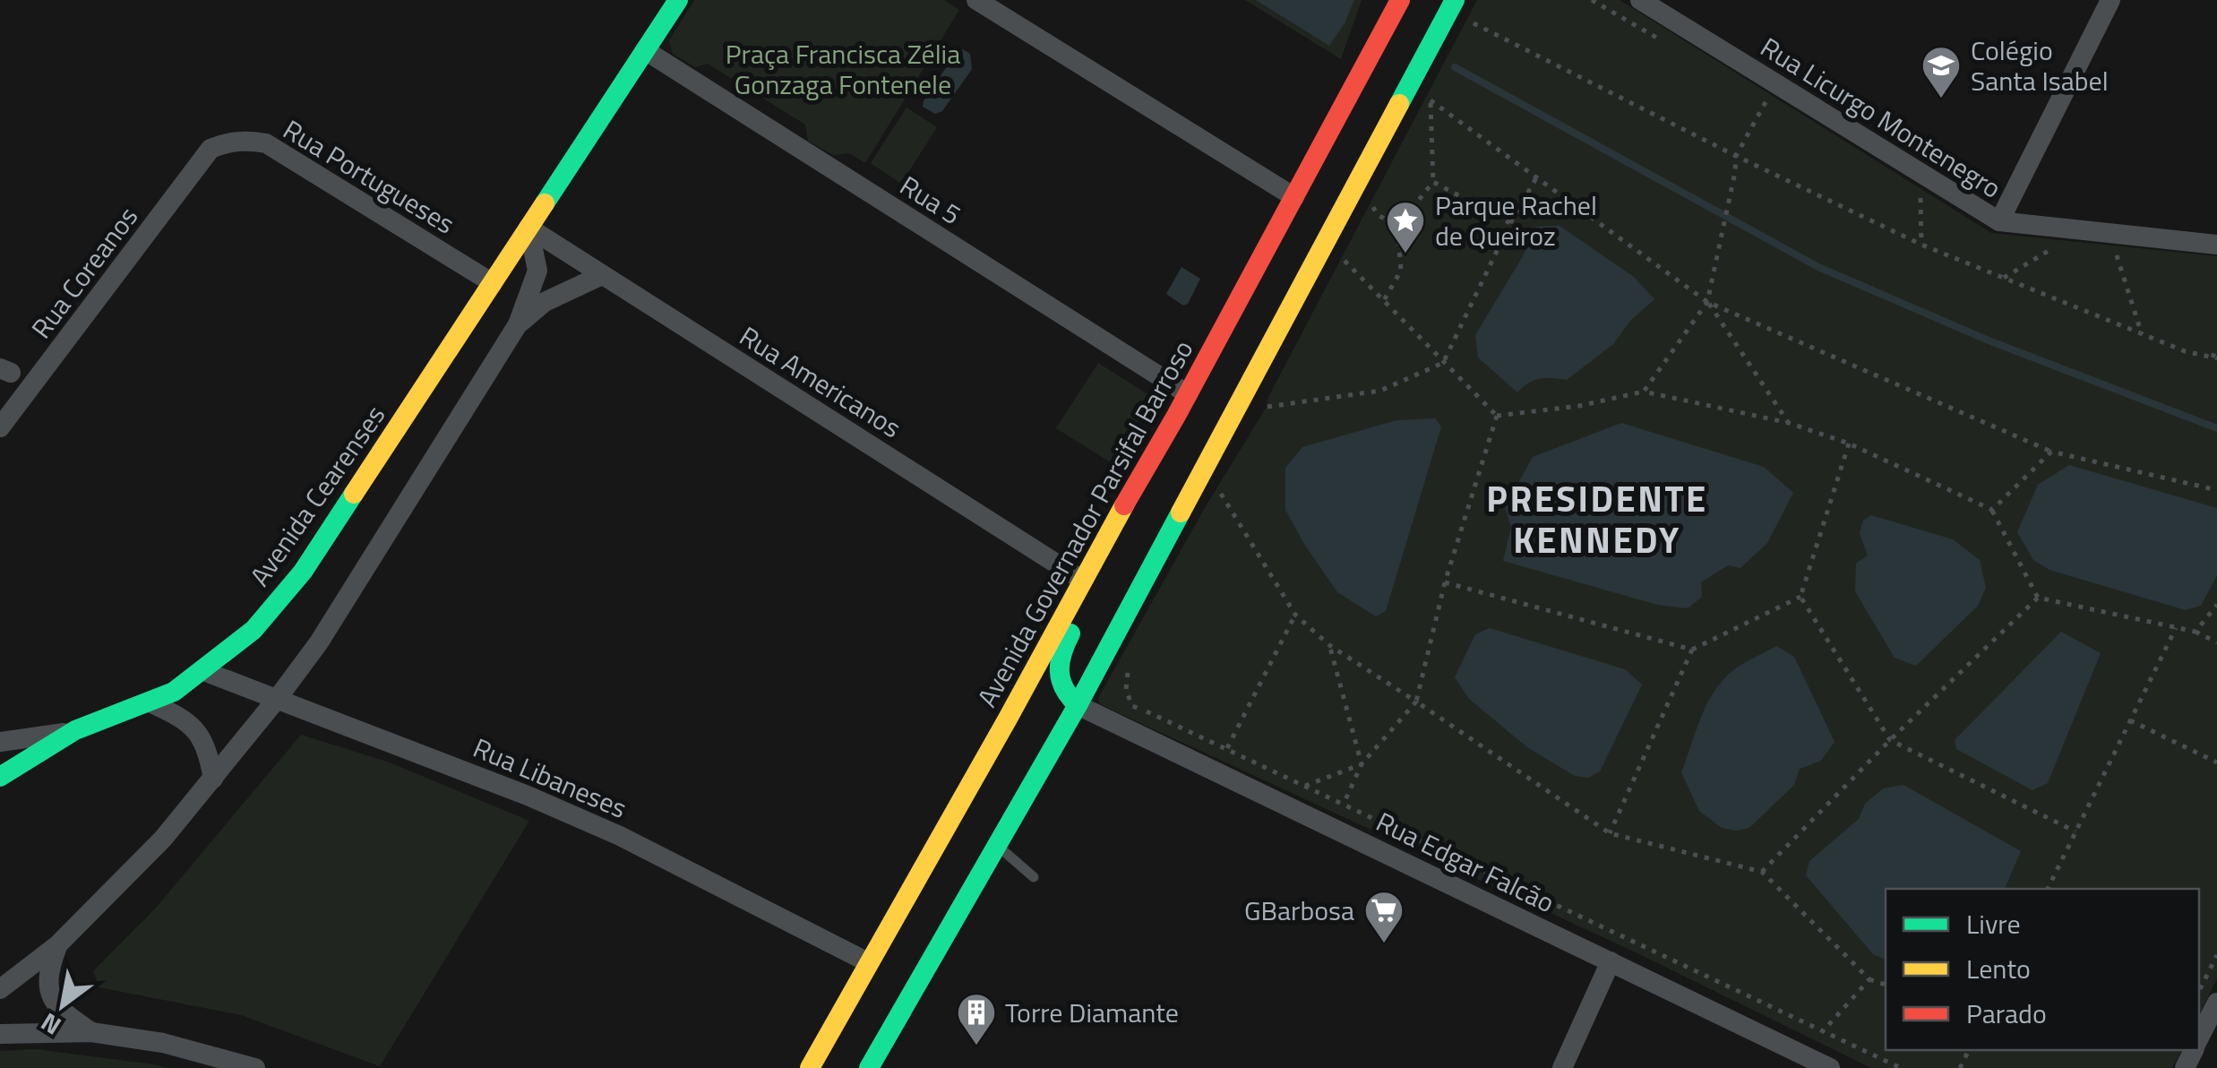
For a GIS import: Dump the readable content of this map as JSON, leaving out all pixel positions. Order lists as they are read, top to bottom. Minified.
{"streets":{"main road":["Avenida Cearenses","Avenida Governador Parsifal Barroso"],"street":["Rua Licurgo Montenegro","Rua Portugueses","Rua 5","Rua Coreanos","Rua Americanos","Rua Libaneses","Rua Edgar Falcão"]},"crossings":[["Rua Portugueses","Rua Coreanos"],["Rua Portugueses","Avenida Cearenses"],["Rua 5","Avenida Cearenses"],["Rua 5","Avenida Governador Parsifal Barroso"],["Rua Americanos","Avenida Cearenses"],["Rua Americanos","Avenida Governador Parsifal Barroso"],["Avenida Cearenses","Rua Libaneses"],["Avenida Governador Parsifal Barroso","Rua Libaneses"]],"districts":["PRESIDENTE KENNEDY"],"parks":["Praça Francisca Zélia Gonzaga Fontenele"],"places":{"school or university":["Colégio Santa Isabel"],"place":["Parque Rachel de Queiroz"],"supermarket":["GBarbosa"],"building":["Torre Diamante"]},"legend":["Livre","Lento","Parado"],"north":"bottom left"}
